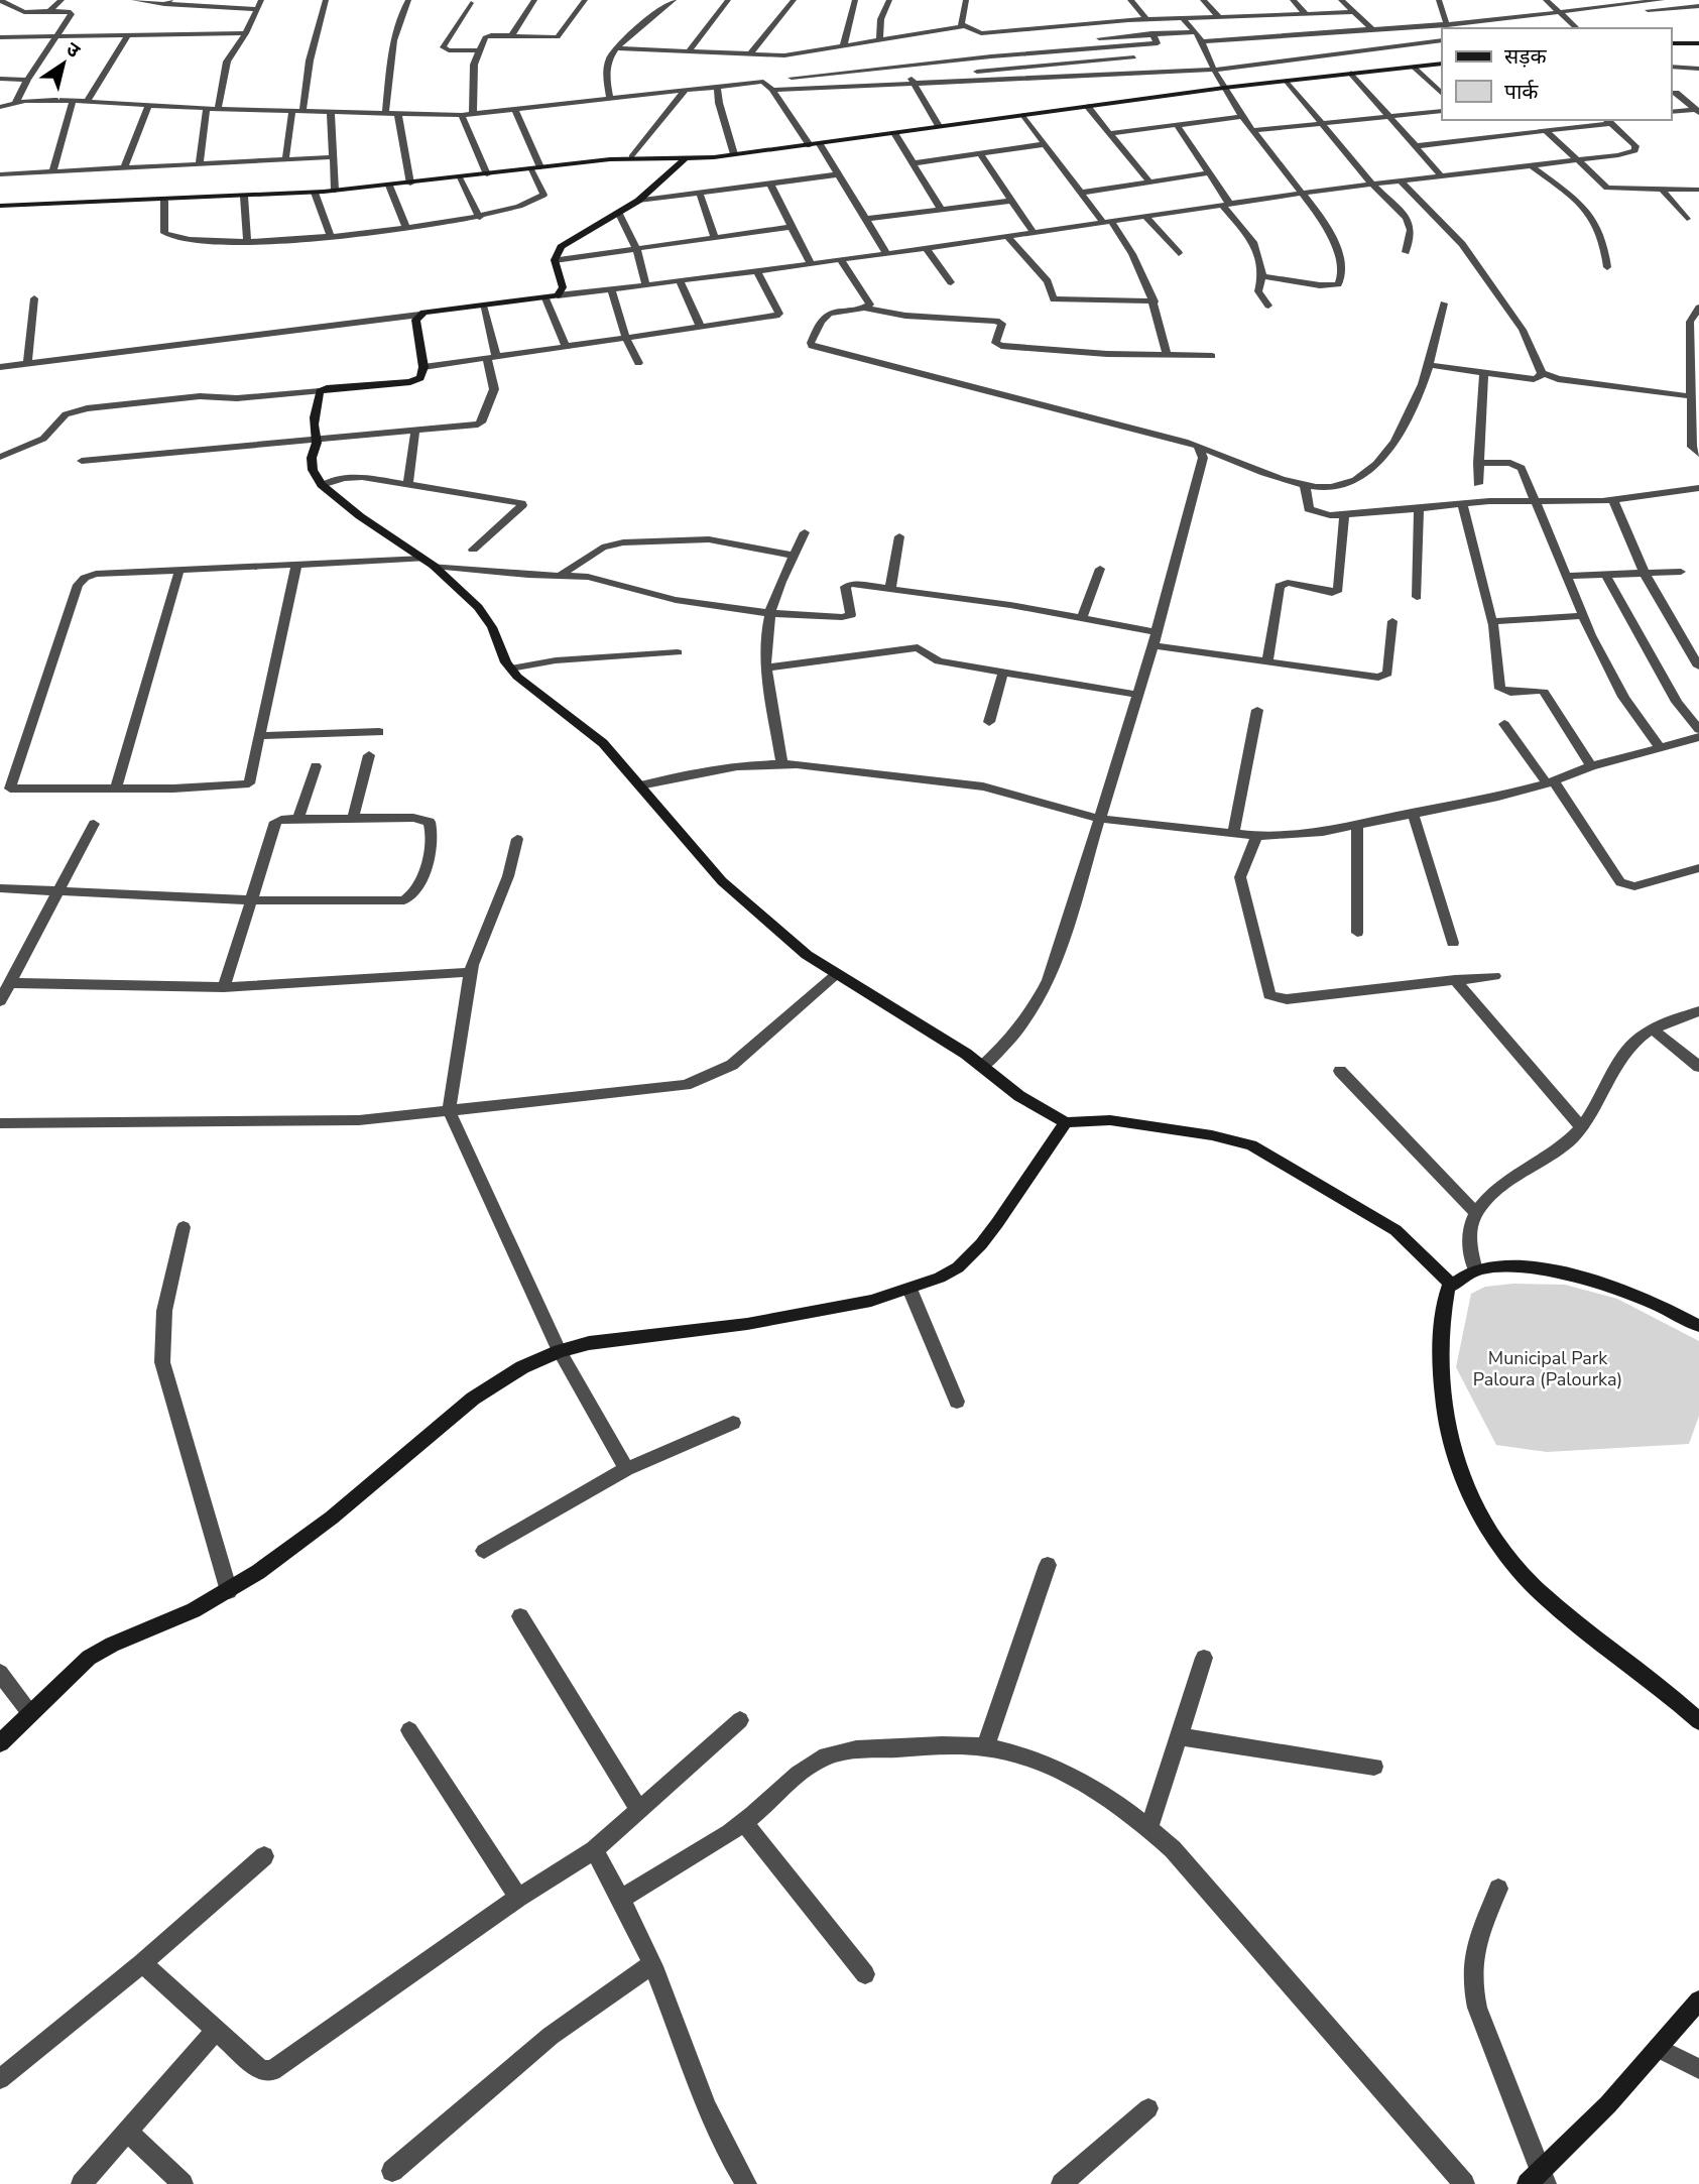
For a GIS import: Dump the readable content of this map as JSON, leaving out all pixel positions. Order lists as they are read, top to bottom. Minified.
{"parks":["Municipal Park Paloura (Palourka)"],"legend":["सड़क","पार्क"],"north":"top right"}
